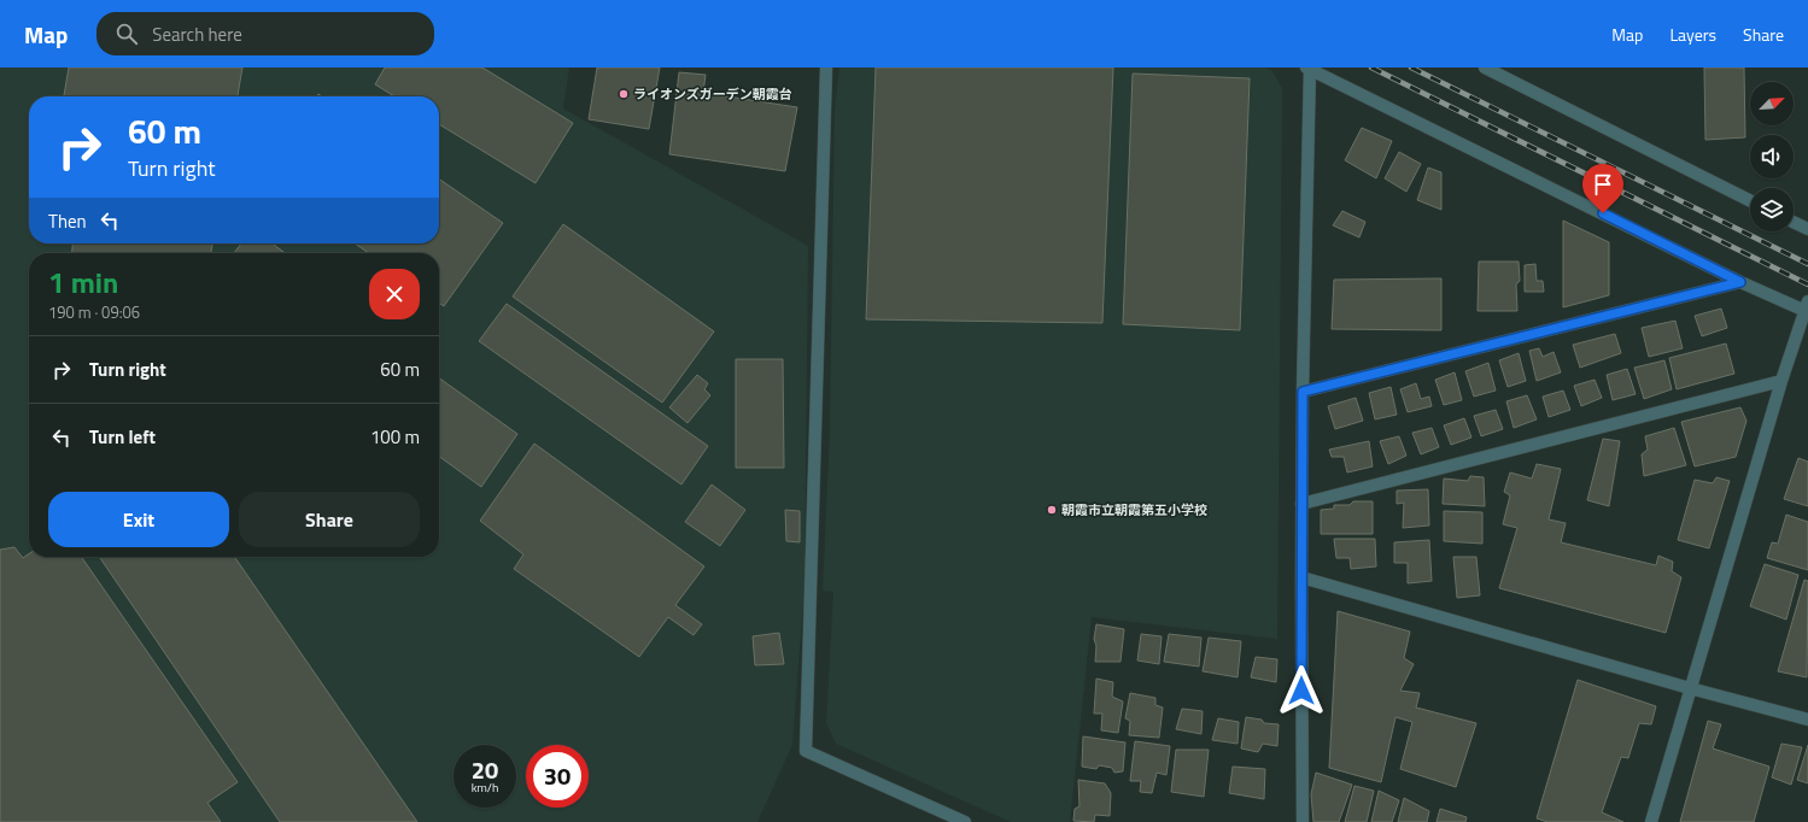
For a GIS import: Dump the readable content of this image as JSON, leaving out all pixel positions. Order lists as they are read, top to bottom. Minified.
{"places":["ライオンズガーデン朝霞台","朝霞市立朝霞第五小学校"],"north":"top right","page":{"header":"Map","search":"Search here","nav":["Map","Layers","Share"],"turn":["60 m","Turn right"],"then":"Then","heading":["1 min","190 m · 09:06"],"list":[{"name":"Turn right","value":"60 m"},{"name":"Turn left","value":"100 m"}],"buttons":["Exit","Share"],"speed":"20 km/h","limit":"30"}}
